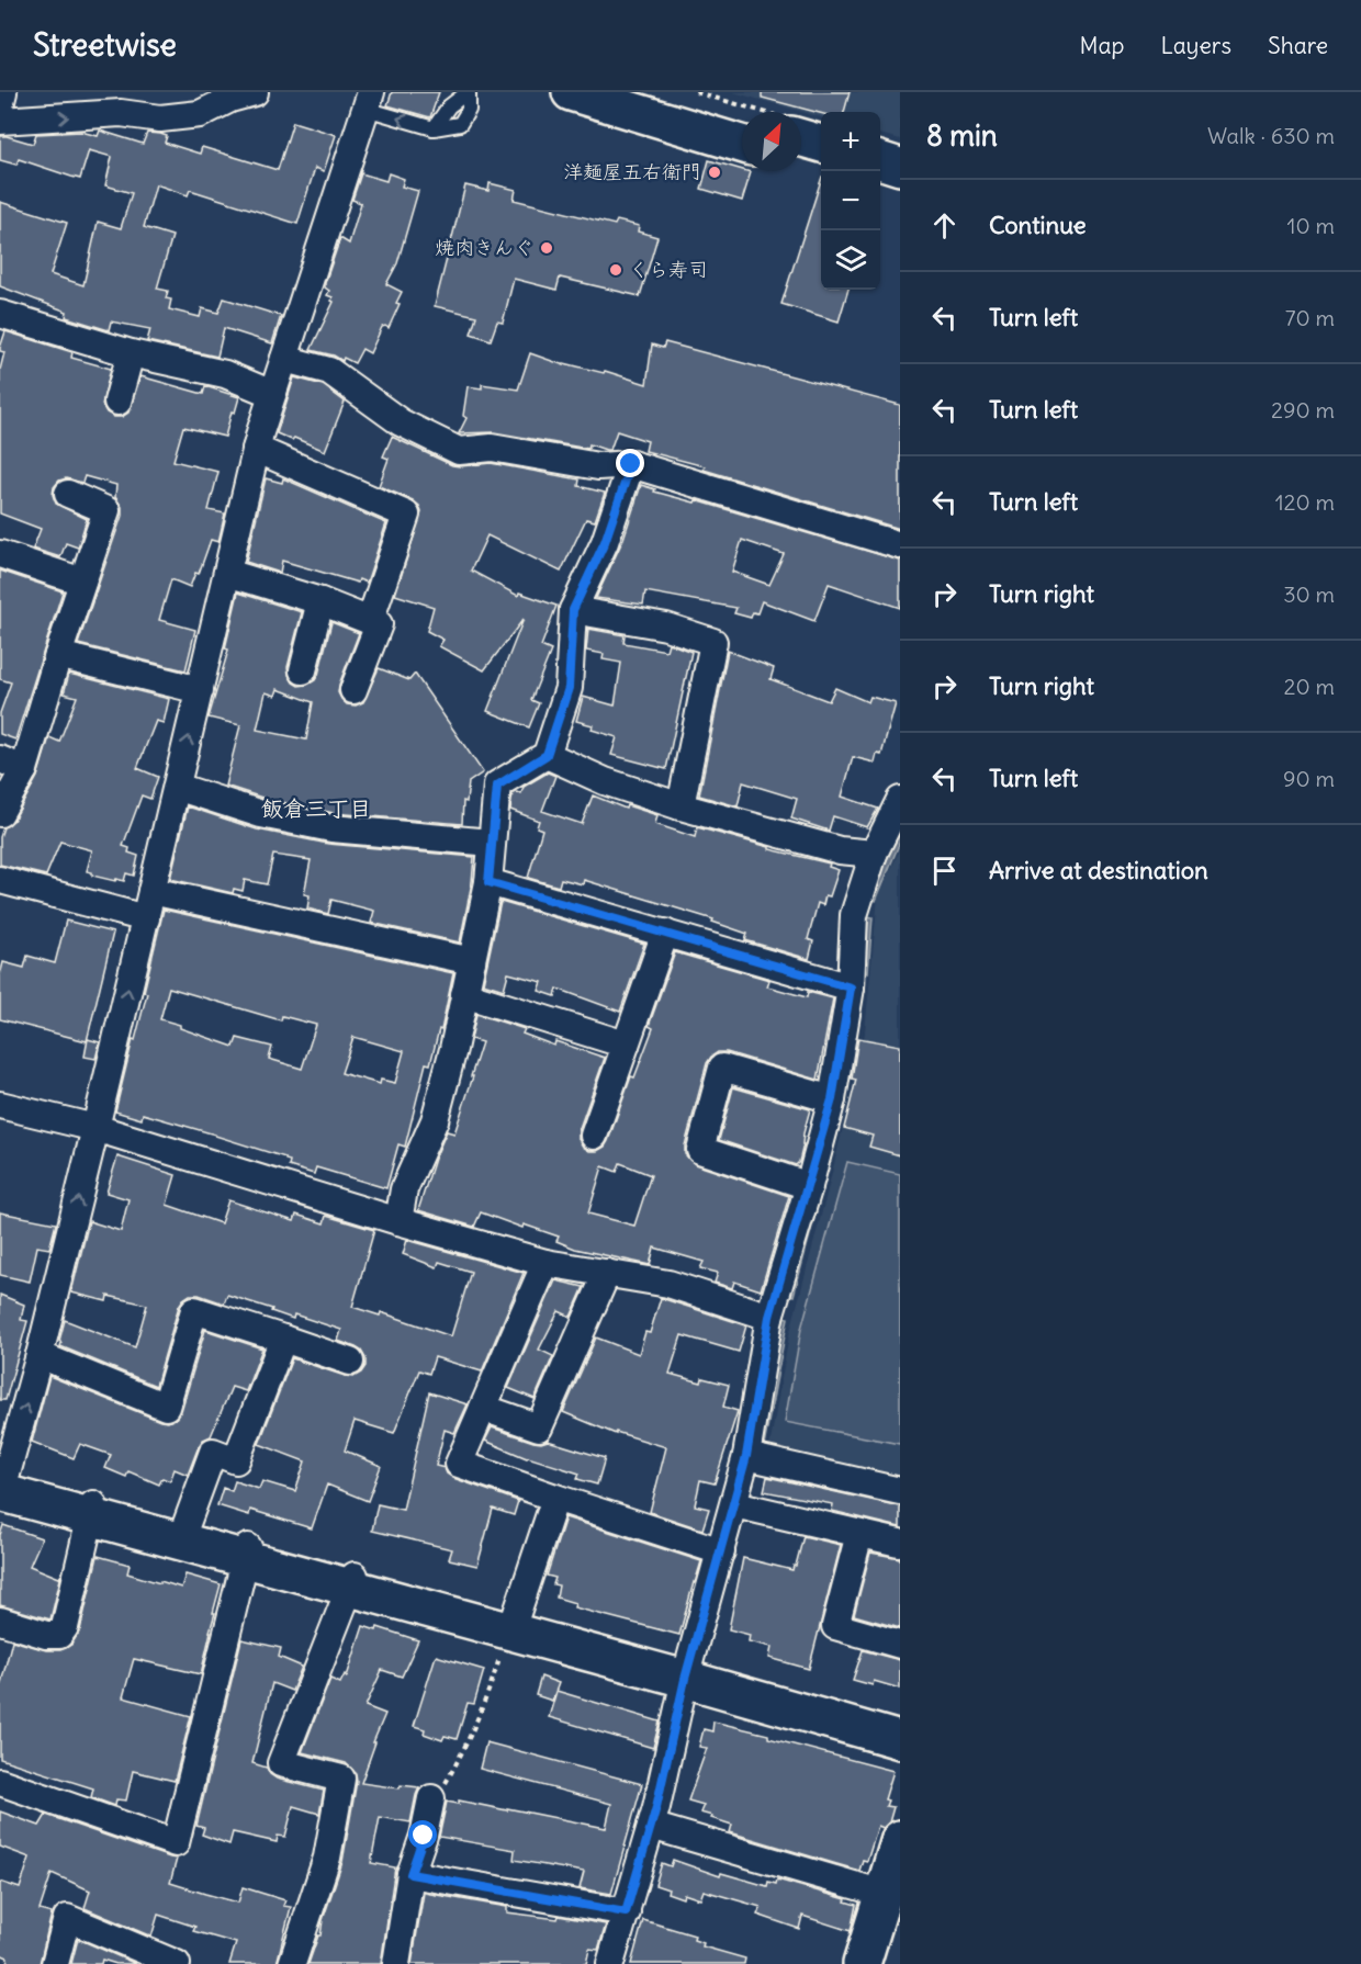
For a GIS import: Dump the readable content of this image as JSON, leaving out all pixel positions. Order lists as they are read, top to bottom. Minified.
{"districts":["飯倉三丁目"],"places":["洋麺屋五右衛門","焼肉きんぐ","くら寿司"],"north":"top right","page":{"header":"Streetwise","nav":["Map","Layers","Share"],"heading":["8 min","Walk · 630 m"],"map_buttons":["+","−"],"list":[["Continue","10 m"],["Turn left","70 m"],["Turn left","290 m"],["Turn left","120 m"],["Turn right","30 m"],["Turn right","20 m"],["Turn left","90 m"],"Arrive at destination"]}}
